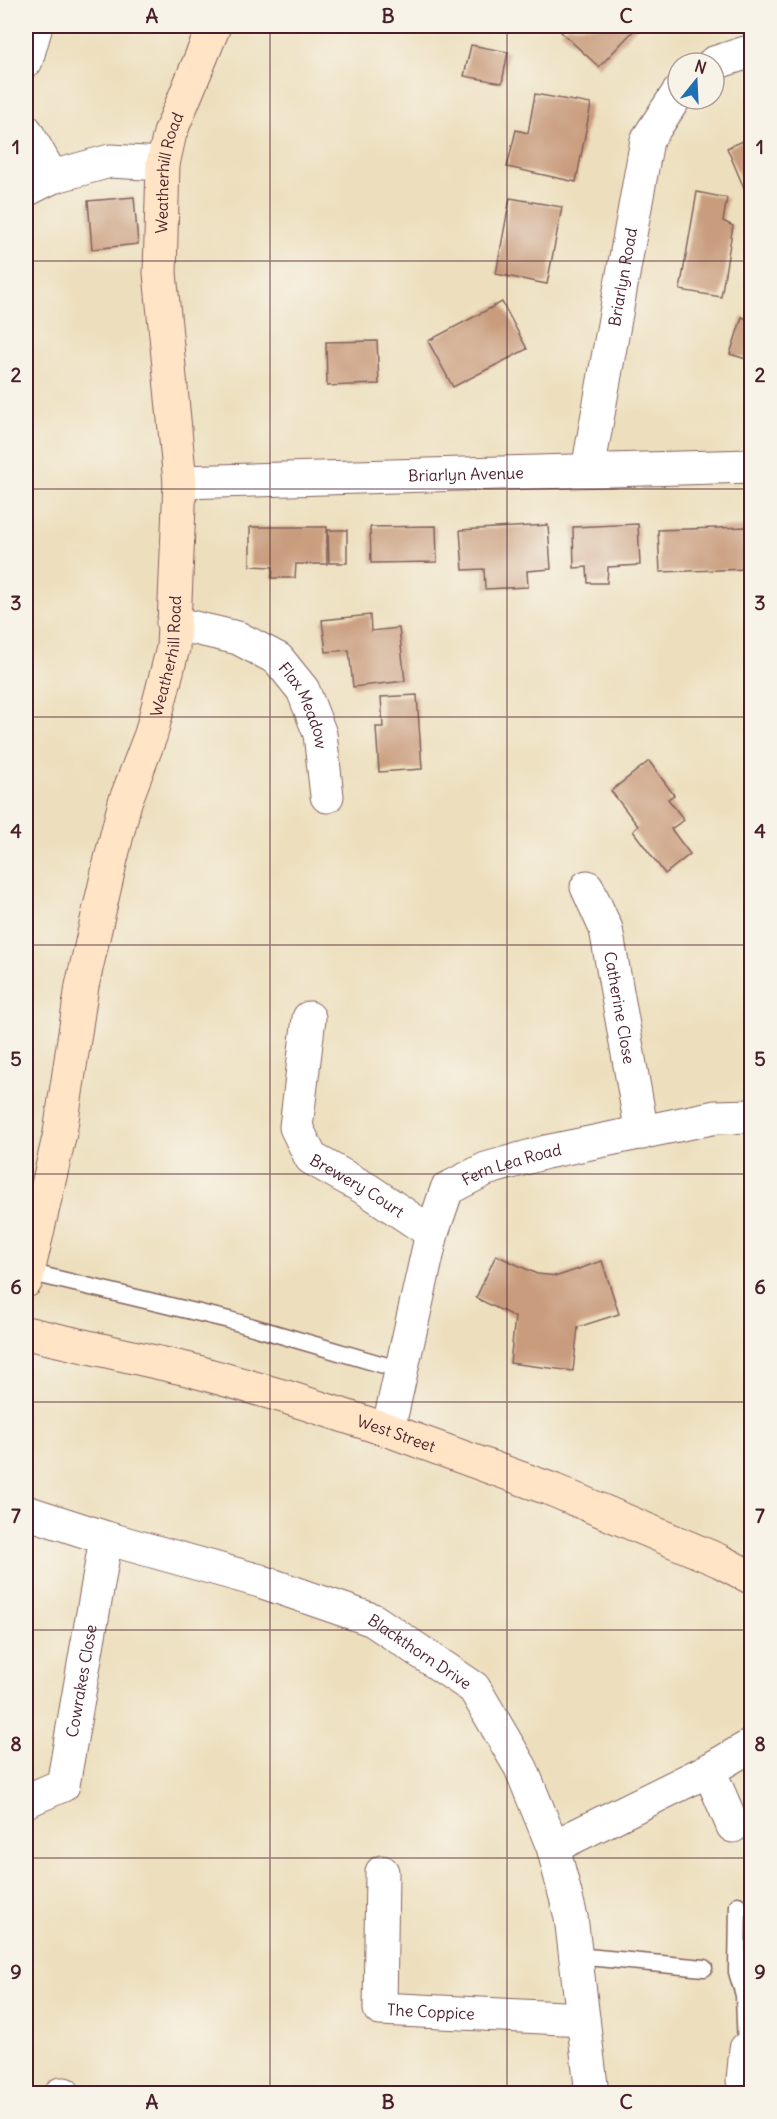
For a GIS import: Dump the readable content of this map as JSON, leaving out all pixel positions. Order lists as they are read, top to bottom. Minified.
{"streets":{"street":["Weatherhill Road","Briarlyn Road","Briarlyn Avenue","Flax Meadow","Catherine Close","Fern Lea Road","Brewery Court","West Street","Blackthorn Drive","Cowrakes Close","The Coppice"]},"crossings":[["Weatherhill Road","Briarlyn Avenue"],["Weatherhill Road","Flax Meadow"],["Briarlyn Road","Briarlyn Avenue"],["Catherine Close","Fern Lea Road"],["Fern Lea Road","Brewery Court"],["Fern Lea Road","West Street"],["Blackthorn Drive","Cowrakes Close"],["Blackthorn Drive","The Coppice"]],"north":"top","grid":{"columns":["A","B","C"],"rows":["1","2","3","4","5","6","7","8","9"]}}
